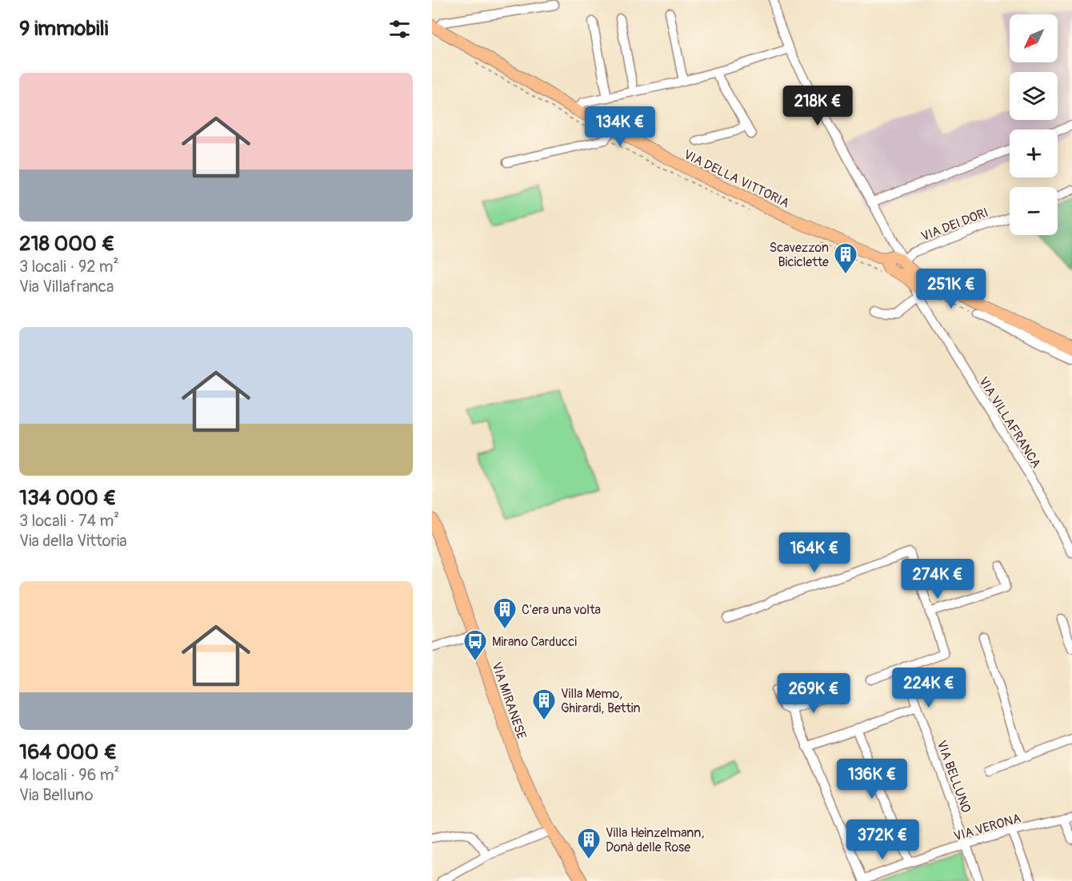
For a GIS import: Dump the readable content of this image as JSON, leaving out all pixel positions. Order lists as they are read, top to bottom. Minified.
{"streets":{"main road":["VIA DELLA VITTORIA","VIA MIRANESE"],"street":["VIA DEI DORI","VIA VILLAFRANCA","VIA BELLUNO","VIA VERONA"]},"crossings":[["VIA DELLA VITTORIA","VIA DEI DORI"],["VIA DELLA VITTORIA","VIA VILLAFRANCA"],["VIA BELLUNO","VIA VERONA"]],"places":{"building":["Scavezzon Biciclette","C'era una volta","Villa Memo, Ghirardi, Bettin","Villa Heinzelmann, Donà delle Rose"],"bus stop":["Mirano Carducci"]},"north":"bottom left","page":{"heading":"9 immobili","map_buttons":["+","−"],"list":[{"name":"218 000 €","note":"3 locali · 92 m² · Via Villafranca"},{"name":"134 000 €","note":"3 locali · 74 m² · Via della Vittoria"},{"name":"164 000 €","note":"4 locali · 96 m² · Via Belluno"}],"price":["218K €","134K €","251K €","164K €","274K €","224K €","269K €","136K €","372K €"]}}
